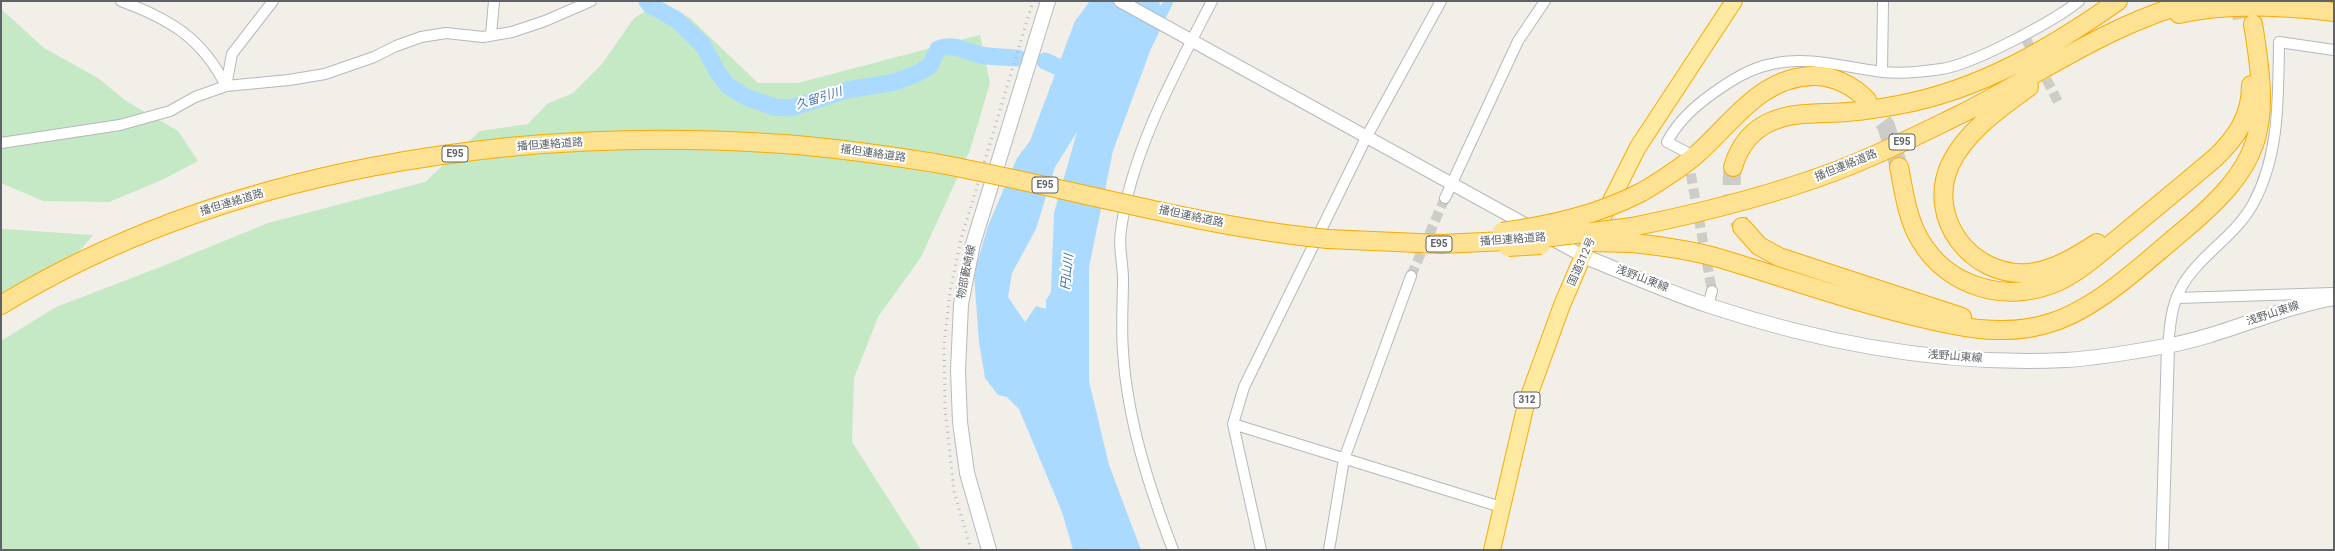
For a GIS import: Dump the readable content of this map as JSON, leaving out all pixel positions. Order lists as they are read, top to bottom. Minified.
{"streets":{"highway":["E95","播但連絡道路","国道312号","312"],"main road":["物部藪崎線","浅野山東線"]},"crossings":[["国道312号","浅野山東線"]],"water":["久留引川","円山川"]}
